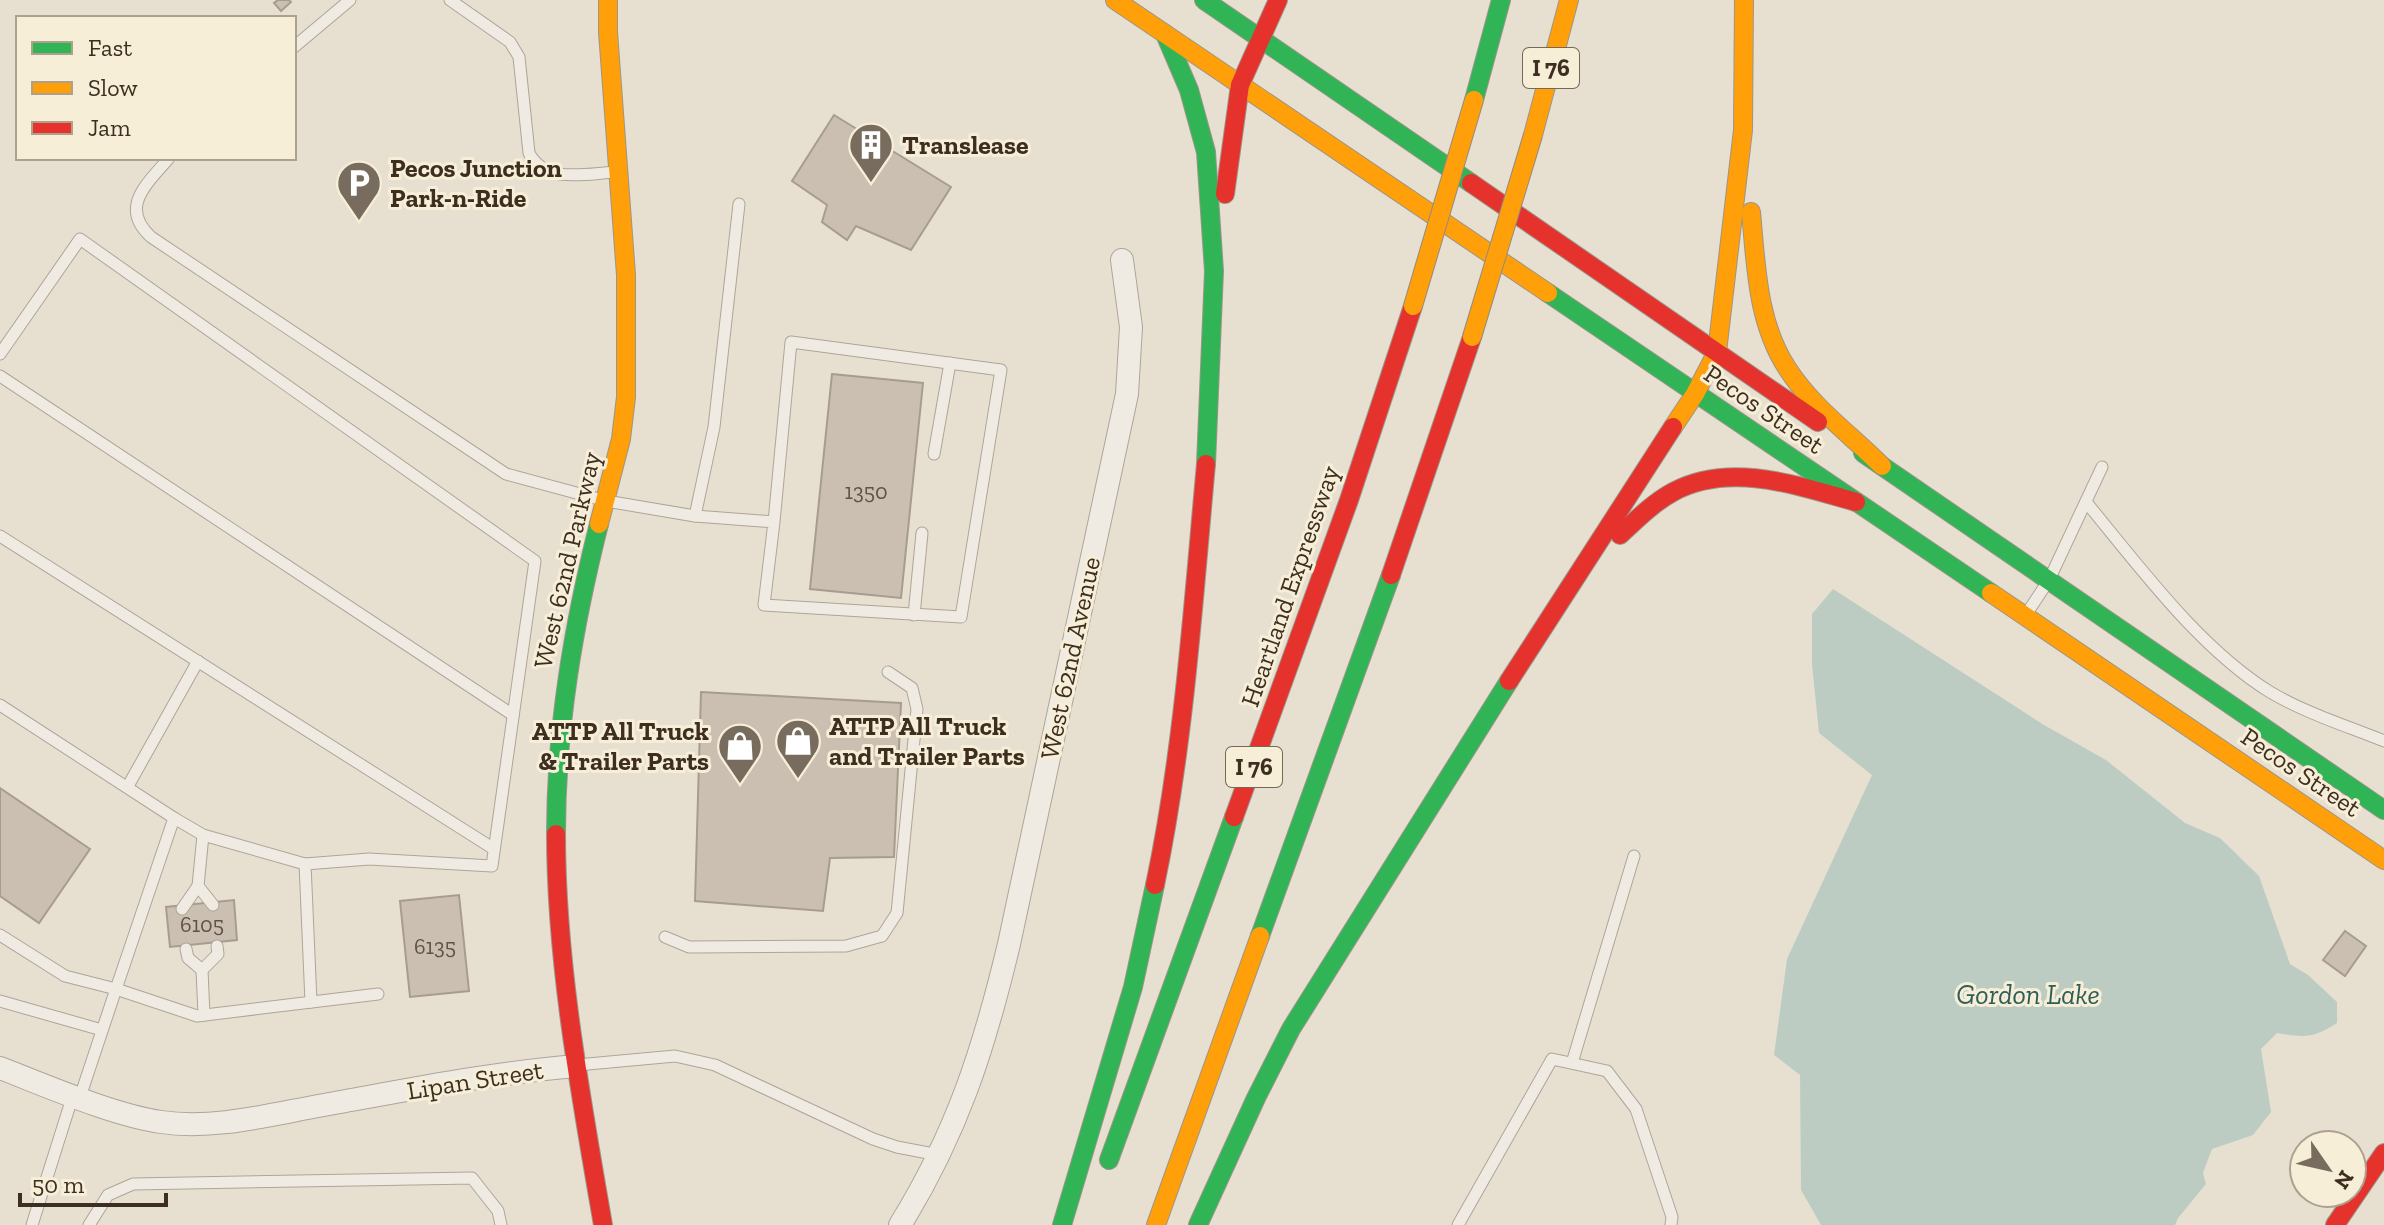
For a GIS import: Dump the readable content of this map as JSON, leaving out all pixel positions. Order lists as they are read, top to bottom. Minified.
{"streets":{"main road":["I 76","Pecos Street","West 62nd Parkway","Heartland Expressway"],"street":["West 62nd Avenue","Lipan Street"]},"crossings":[["West 62nd Parkway","Lipan Street"],["West 62nd Avenue","Lipan Street"]],"water":["Gordon Lake"],"places":{"building":["Translease"],"parking":["Pecos Junction Park-n-Ride"],"shop":["ATTP All Truck and Trailer Parts","ATTP All Truck & Trailer Parts"]},"house_numbers":["1350","6105","6135"],"legend":["Fast","Slow","Jam"],"scale_bar":"50 m","north":"bottom right"}
